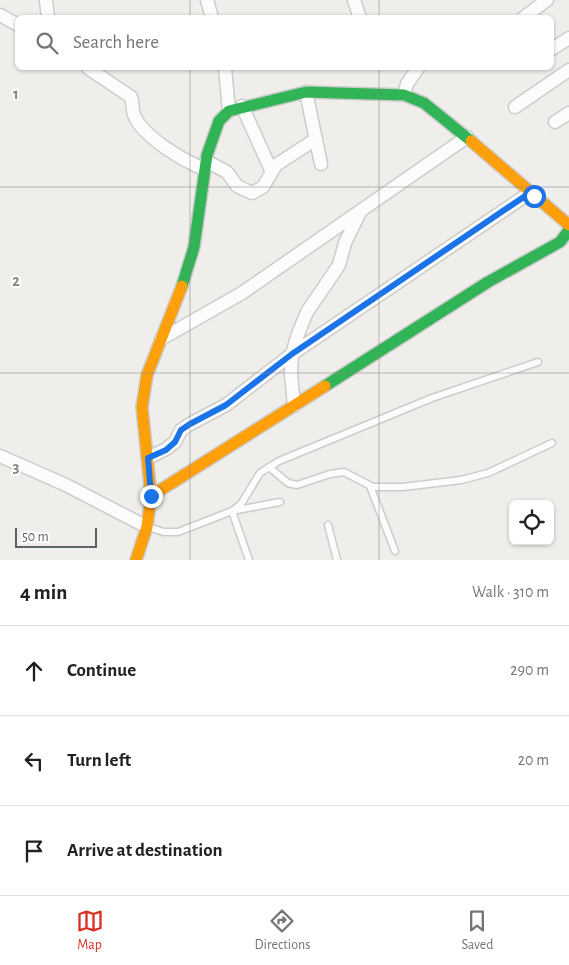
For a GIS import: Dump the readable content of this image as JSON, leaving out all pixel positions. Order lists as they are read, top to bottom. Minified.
{"scale_bar":"50 m","page":{"search":"Search here","scale":"50 m","heading":["4 min","Walk · 310 m"],"list":[["Continue","290 m"],["Turn left","20 m"],"Arrive at destination"],"nav":["Map","Directions","Saved"]},"grid":{"rows":["1","2","3"]}}
